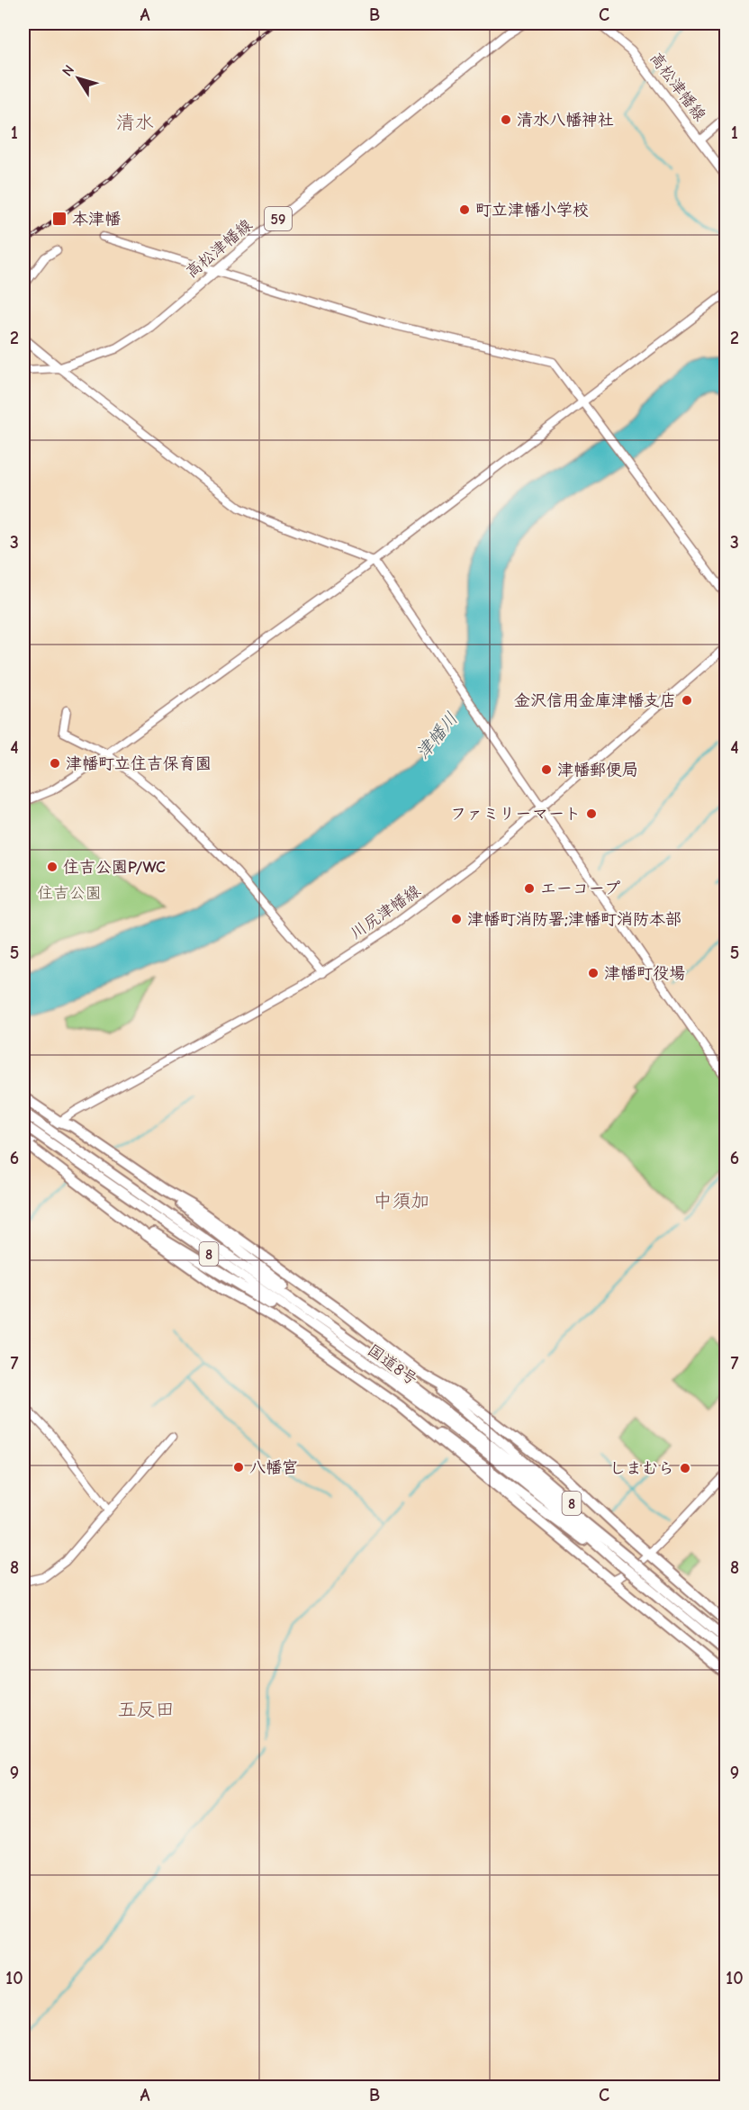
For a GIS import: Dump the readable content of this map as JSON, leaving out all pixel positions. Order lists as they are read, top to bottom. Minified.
{"streets":{"highway":["8","国道8号"],"main road":["高松津幡線","59"],"street":["川尻津幡線"]},"crossings":[["8","国道8号"]],"districts":["清水","中須加","五反田"],"water":["津幡川"],"parks":["住吉公園"],"places":{"other":["清水八幡神社","町立津幡小学校","金沢信用金庫津幡支店","津幡町立住吉保育園","津幡郵便局","ファミリーマート","住吉公園P/WC","エーコープ","津幡町消防署;津幡町消防本部","津幡町役場","八幡宮","しまむら"],"transit":["本津幡"]},"north":"top left","grid":{"columns":["A","B","C"],"rows":["1","2","3","4","5","6","7","8","9","10"]}}
